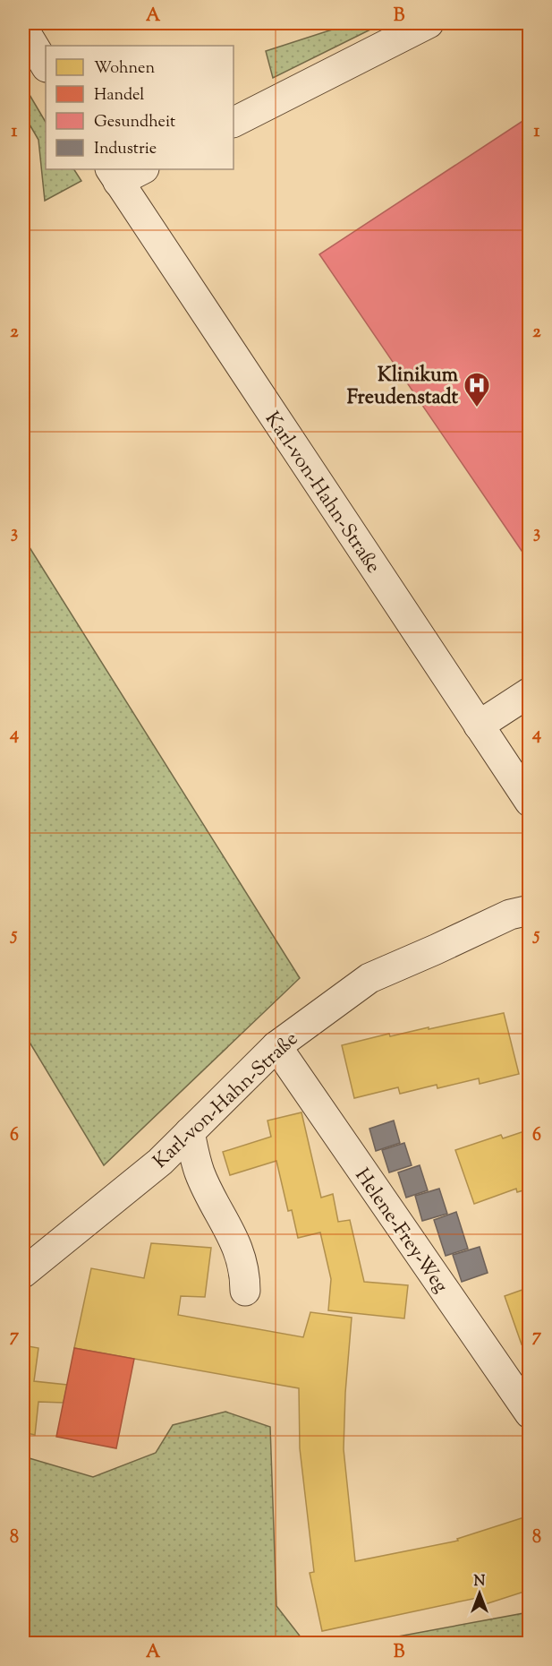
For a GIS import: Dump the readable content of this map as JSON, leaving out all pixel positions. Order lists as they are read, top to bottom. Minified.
{"streets":{"street":["Karl-von-Hahn-Straße","Helene-Frey-Weg"]},"crossings":[["Karl-von-Hahn-Straße","Helene-Frey-Weg"]],"places":{"hospital":["Klinikum Freudenstadt"]},"legend":["Wohnen","Handel","Gesundheit","Industrie"],"north":"top","grid":{"columns":["A","B"],"rows":["1","2","3","4","5","6","7","8"]}}
